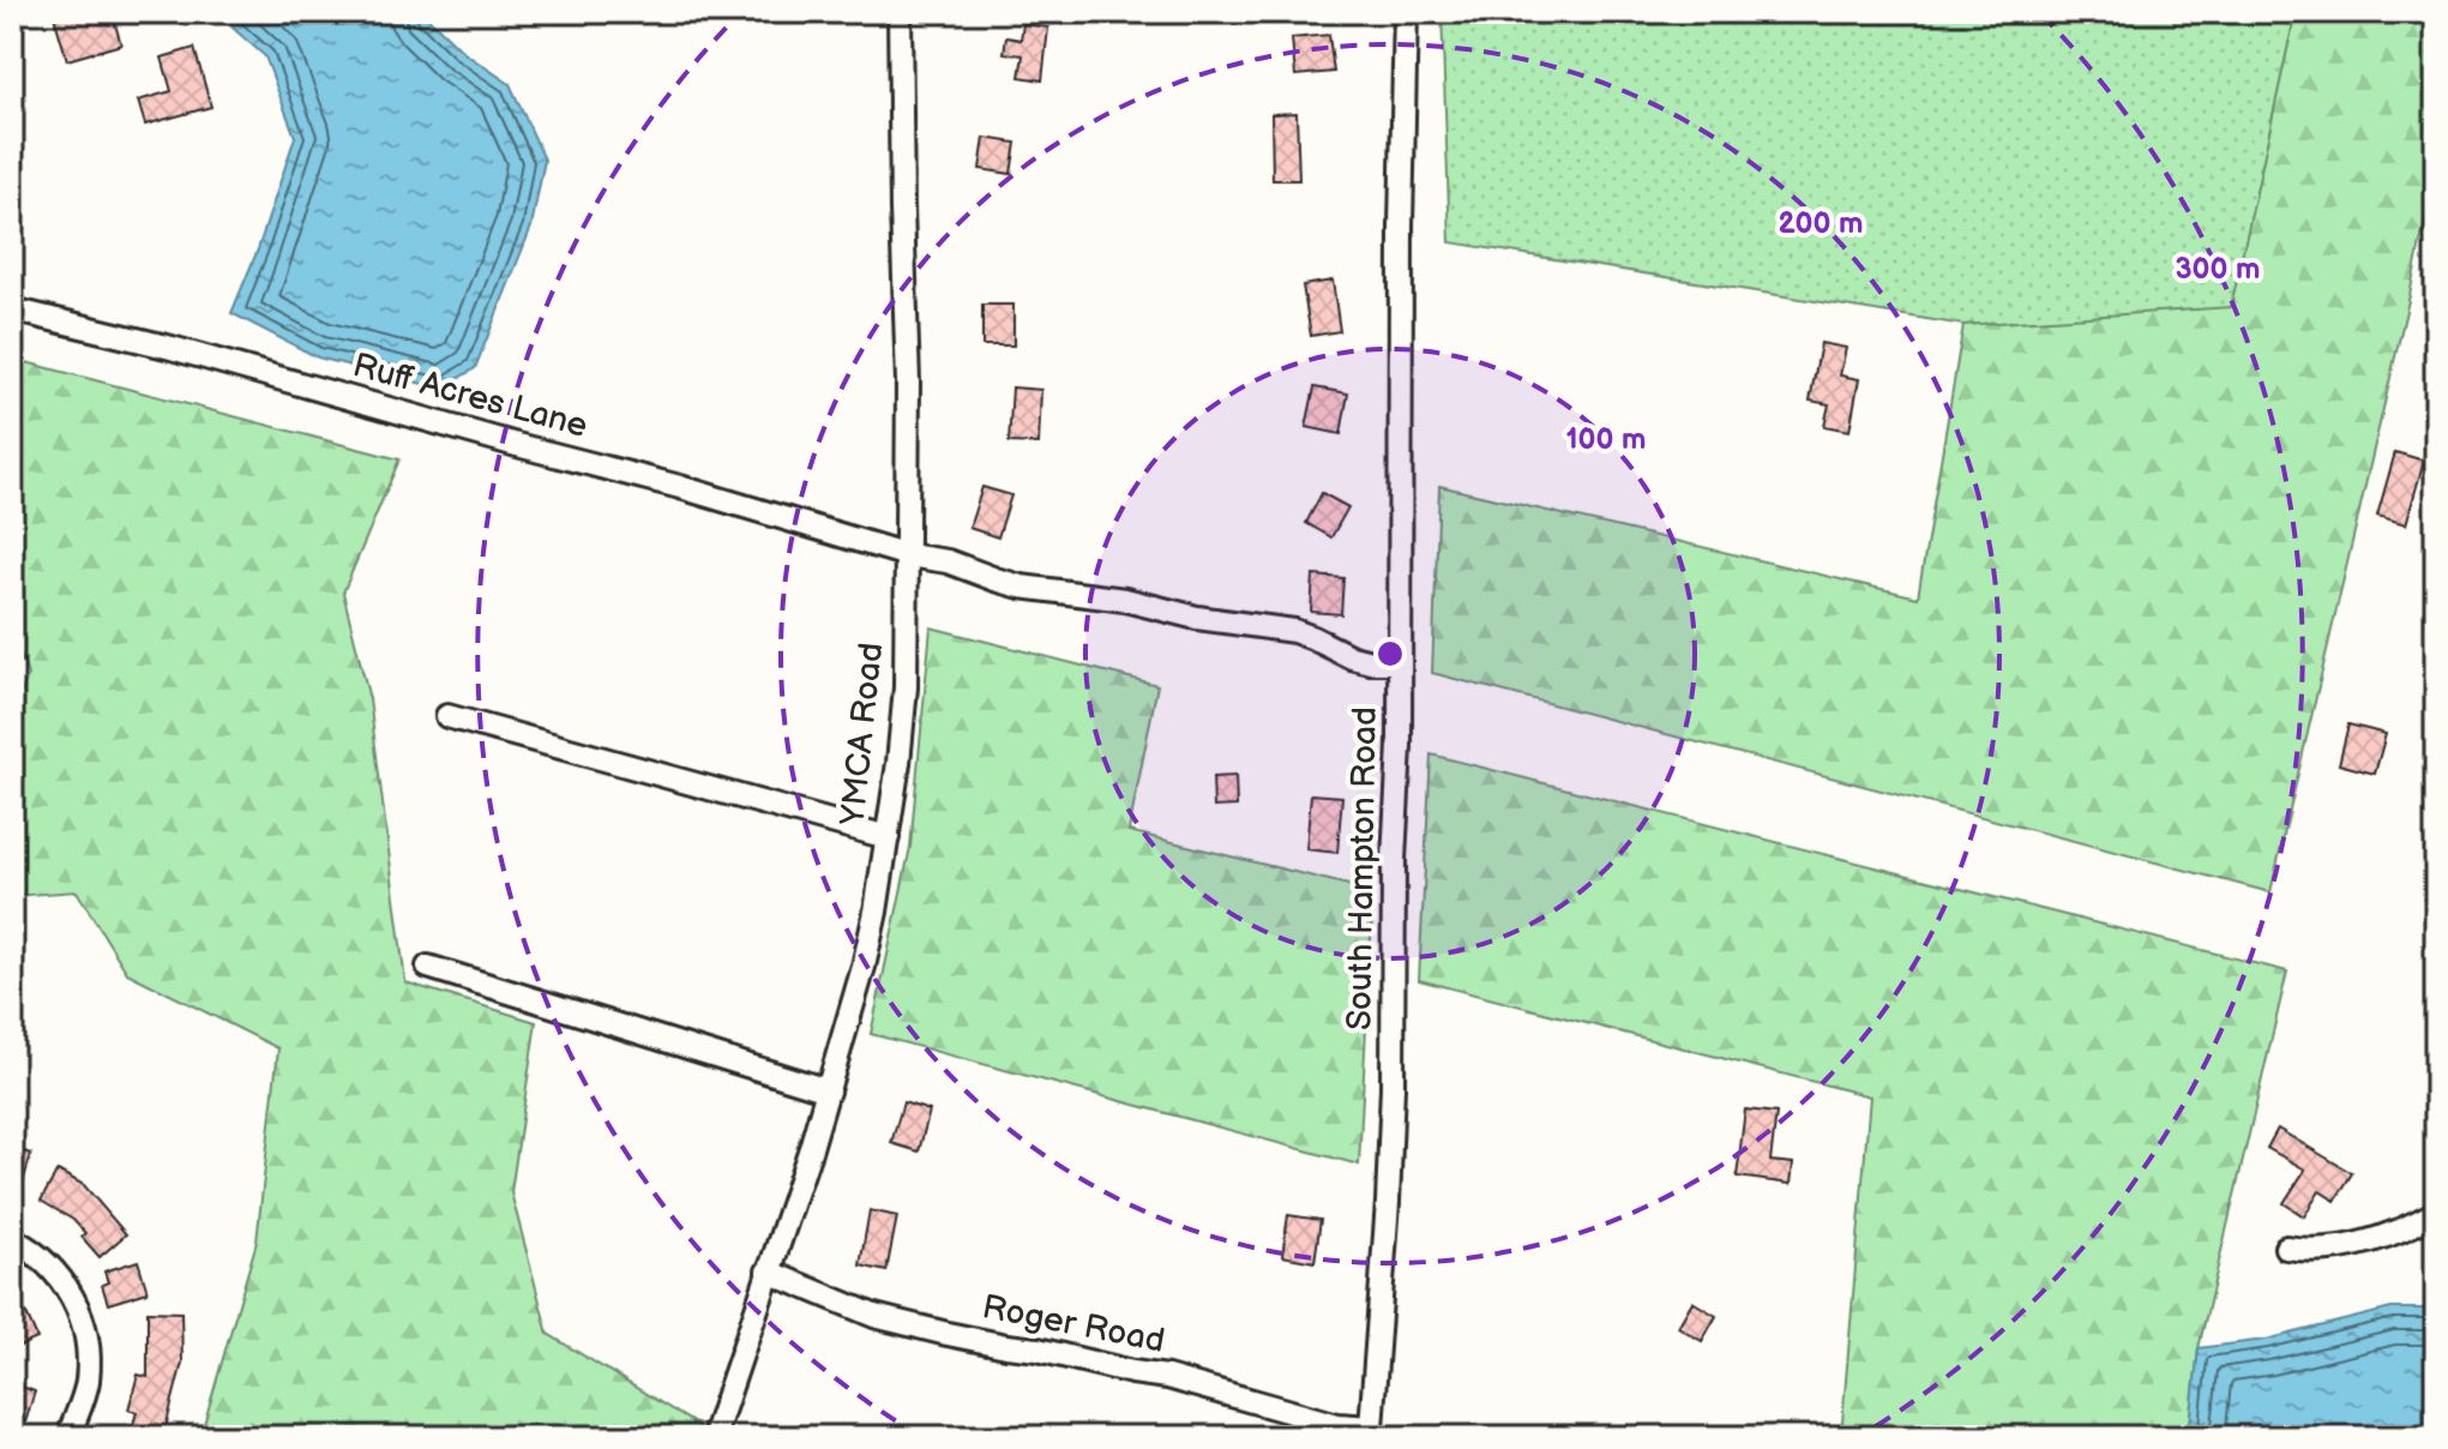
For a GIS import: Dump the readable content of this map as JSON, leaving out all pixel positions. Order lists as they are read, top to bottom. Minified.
{"streets":{"street":["Ruff Acres Lane","YMCA Road","South Hampton Road","Roger Road"]},"crossings":[["Ruff Acres Lane","YMCA Road"],["Ruff Acres Lane","South Hampton Road"],["YMCA Road","Roger Road"],["South Hampton Road","Roger Road"]],"rings":["200 m","300 m","100 m"]}
